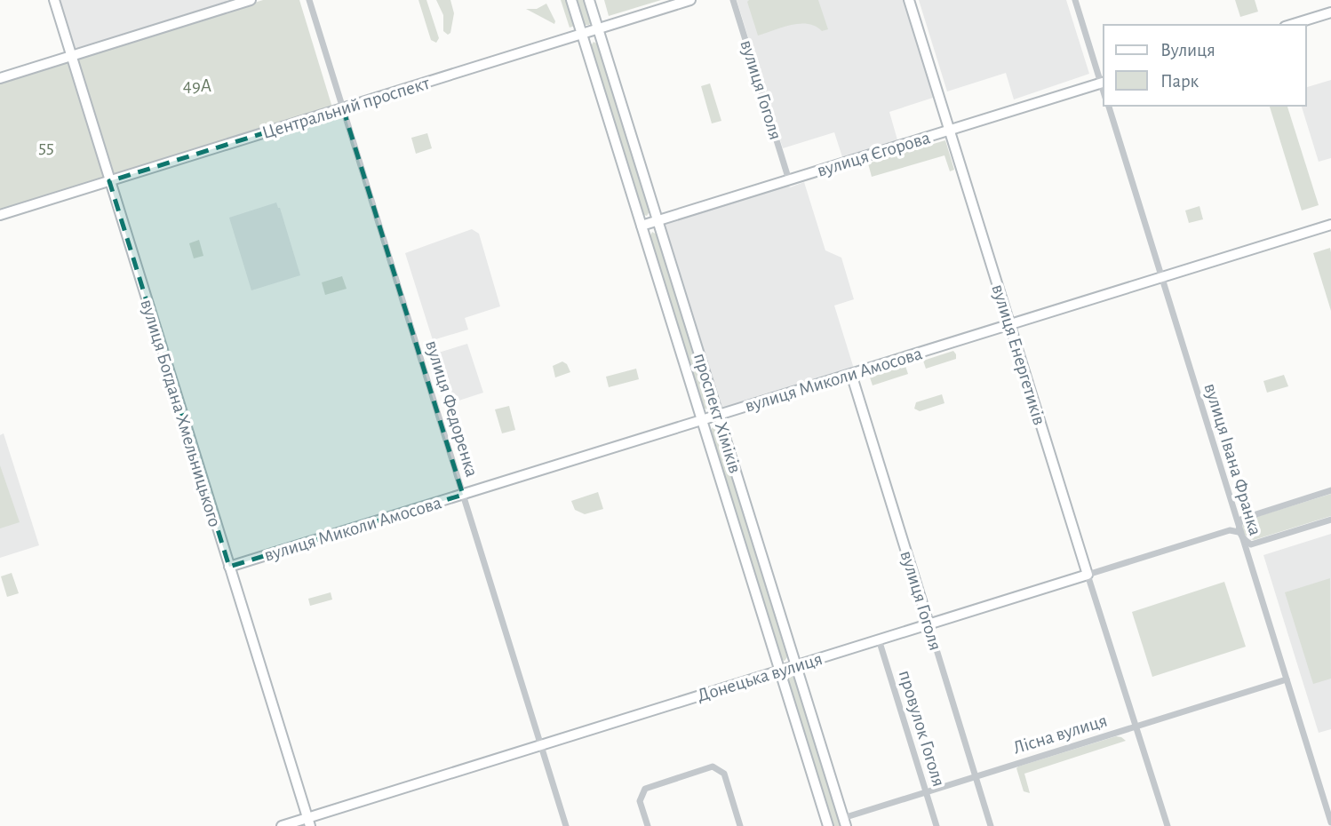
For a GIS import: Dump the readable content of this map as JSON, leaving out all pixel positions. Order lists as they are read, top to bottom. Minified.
{"streets":{"street":["вулиця Гоголя","Центральний проспект","вулиця Єгорова","вулиця Енергетиків","вулиця Миколи Амосова","вулиця Федоренка","вулиця Богдана Хмельницького","проспект Хіміків","вулиця Івана Франка","Донецька вулиця","провулок Гоголя","Лісна вулиця"]},"crossings":[["вулиця Гоголя","вулиця Єгорова"],["вулиця Гоголя","вулиця Миколи Амосова"],["вулиця Гоголя","Донецька вулиця"],["вулиця Гоголя","Лісна вулиця"],["Центральний проспект","вулиця Федоренка"],["Центральний проспект","вулиця Богдана Хмельницького"],["Центральний проспект","проспект Хіміків"],["вулиця Єгорова","вулиця Енергетиків"],["вулиця Єгорова","проспект Хіміків"],["вулиця Енергетиків","вулиця Миколи Амосова"],["вулиця Енергетиків","Донецька вулиця"],["вулиця Енергетиків","Лісна вулиця"],["вулиця Миколи Амосова","вулиця Федоренка"],["вулиця Миколи Амосова","вулиця Богдана Хмельницького"],["вулиця Миколи Амосова","проспект Хіміків"],["вулиця Миколи Амосова","вулиця Івана Франка"],["вулиця Федоренка","Донецька вулиця"],["вулиця Богдана Хмельницького","Донецька вулиця"],["проспект Хіміків","Донецька вулиця"],["проспект Хіміків","Лісна вулиця"],["вулиця Івана Франка","Донецька вулиця"],["вулиця Івана Франка","Лісна вулиця"],["Донецька вулиця","провулок Гоголя"],["провулок Гоголя","Лісна вулиця"]],"parks":["49А","55"],"legend":["Вулиця","Парк"]}
